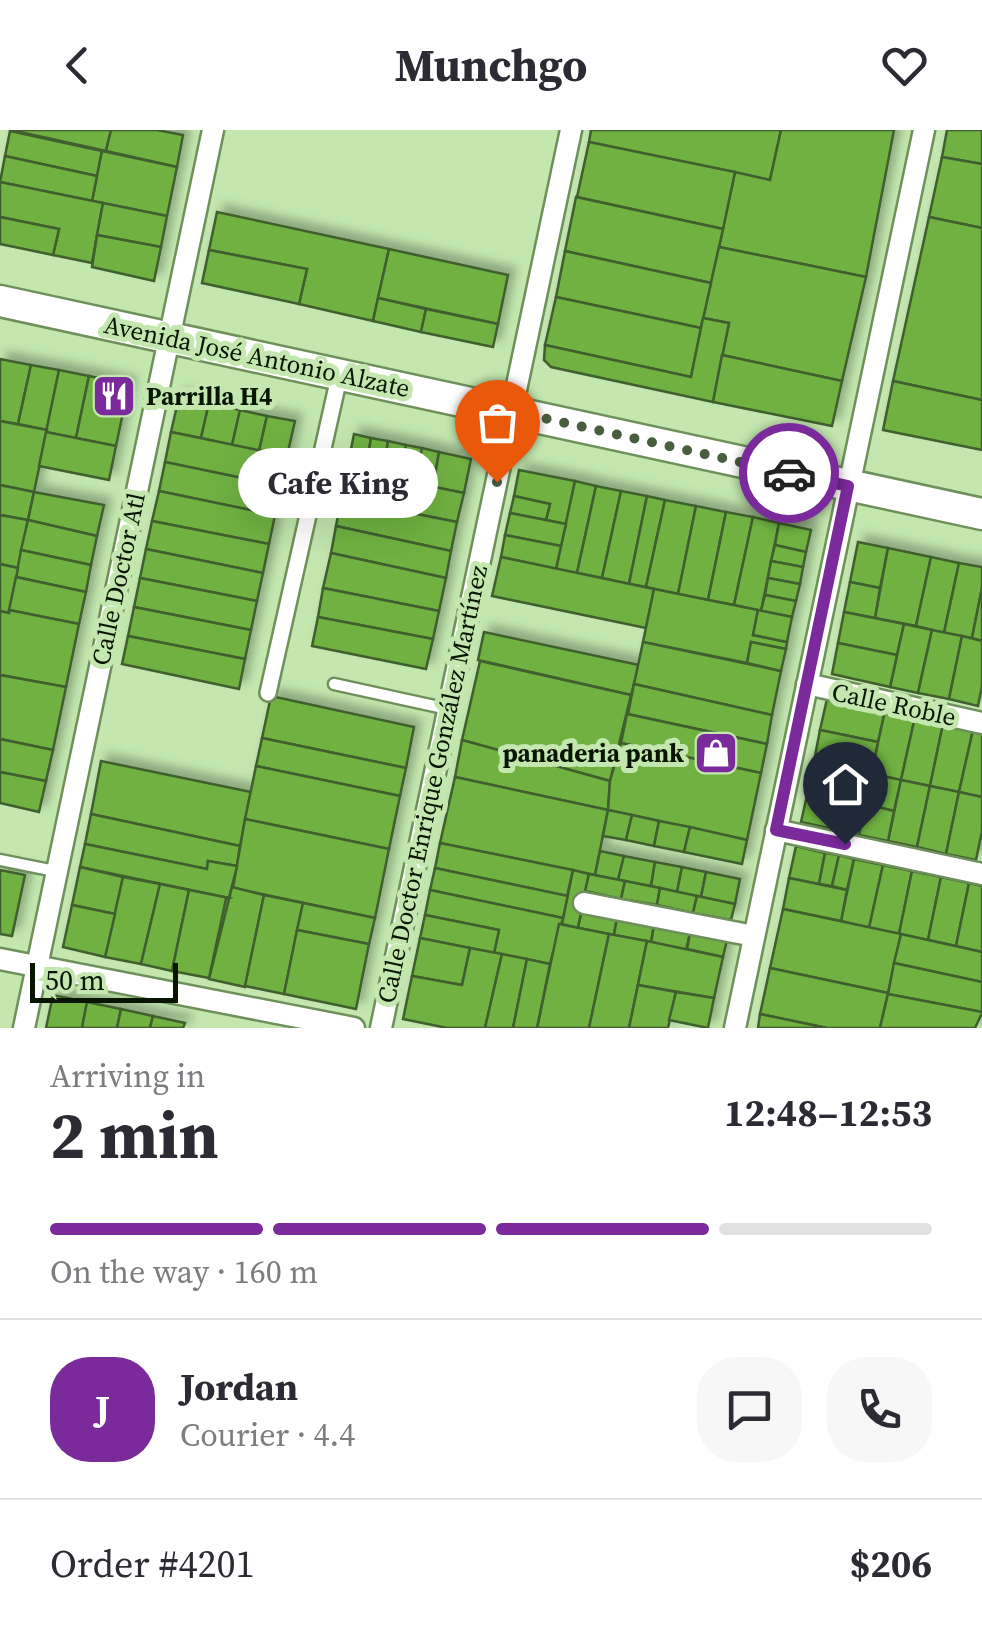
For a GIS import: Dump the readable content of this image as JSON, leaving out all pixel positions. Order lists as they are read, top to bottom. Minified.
{"streets":{"main road":["Avenida José Antonio Alzate"],"street":["Calle Doctor Atl","Calle Roble","Calle Doctor Enrique González Martínez"]},"crossings":[["Avenida José Antonio Alzate","Calle Doctor Atl"],["Avenida José Antonio Alzate","Calle Doctor Enrique González Martínez"]],"places":{"restaurant":["Parrilla H4"],"other":["Cafe King"],"shop":["panaderia pank"]},"scale_bar":"50 m","page":{"header":"Munchgo","bubble":"Cafe King","scale":"50 m","heading":["2 min","Arriving in","12:48–12:53"],"panel":["Jordan","Courier · 4.4","Order #4201","$206"],"bar":"On the way · 160 m","round":"J"}}
